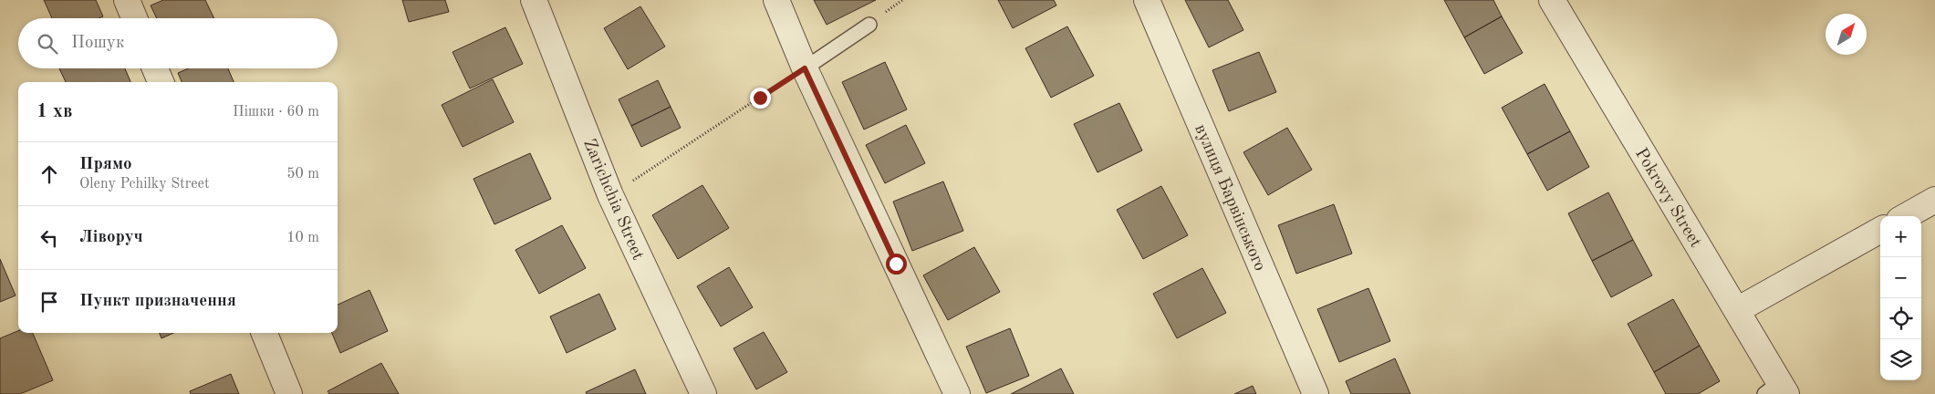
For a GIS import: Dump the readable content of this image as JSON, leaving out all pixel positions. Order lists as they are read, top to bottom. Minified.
{"streets":{"street":["вулиця Барвінського","Pokrovy Street","Zarichchia Street"]},"north":"top right","page":{"search":"Пошук","heading":["1 хв","Пішки · 60 m"],"list":[["Прямо","Oleny Pchilky Street","50 m"],["Ліворуч","10 m"],"Пункт призначення"],"map_buttons":["+","−"]}}
